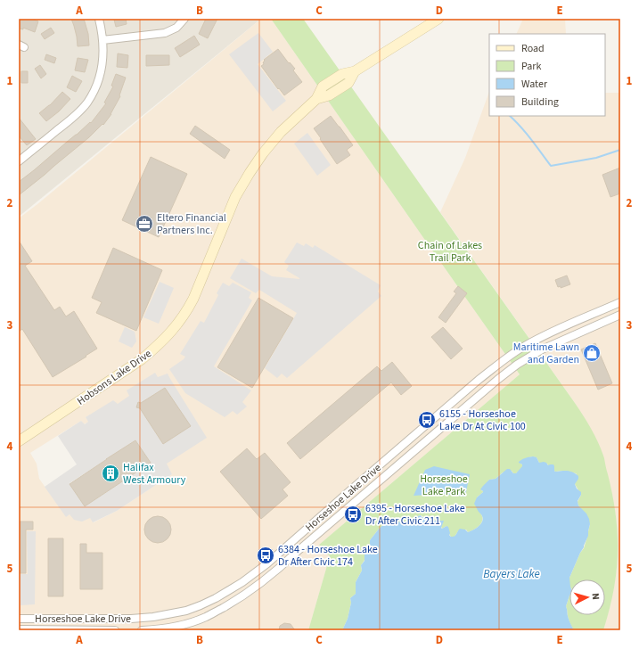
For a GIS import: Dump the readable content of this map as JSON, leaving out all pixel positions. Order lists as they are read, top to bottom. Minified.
{"streets":{"street":["Hobsons Lake Drive","Horseshoe Lake Drive"]},"water":["Bayers Lake"],"parks":["Chain of Lakes Trail Park","Horseshoe Lake Park"],"places":{"office":["Eltero Financial Partners Inc."],"shop":["Maritime Lawn and Garden"],"bus stop":["6155 - Horseshoe Lake Dr At Civic 100","6395 - Horseshoe Lake Dr After Civic 211","6384 - Horseshoe Lake Dr After Civic 174"],"building":["Halifax West Armoury"]},"legend":["Road","Park","Water","Building"],"north":"right","grid":{"columns":["A","B","C","D","E"],"rows":["1","2","3","4","5"]}}
